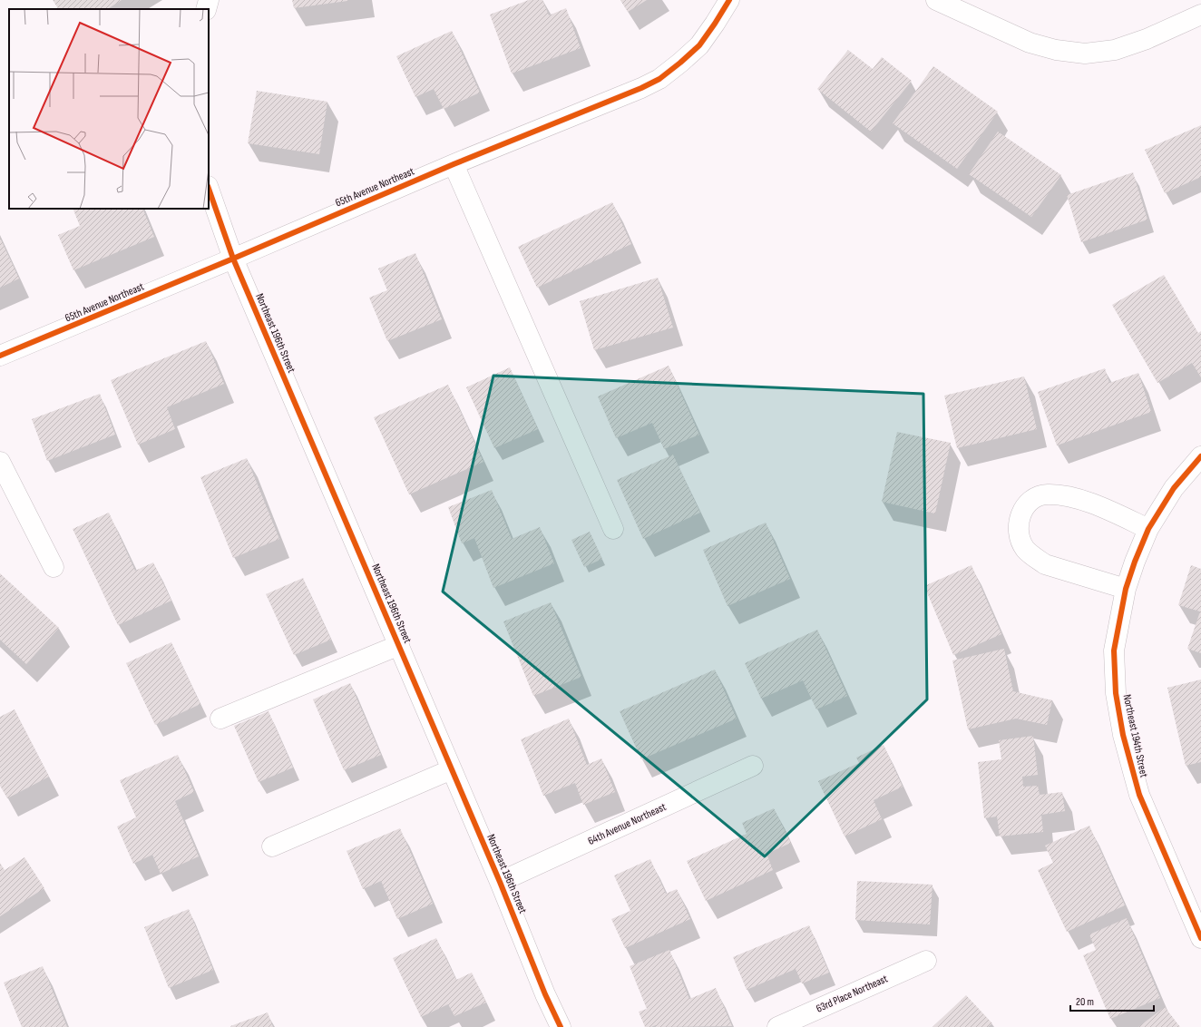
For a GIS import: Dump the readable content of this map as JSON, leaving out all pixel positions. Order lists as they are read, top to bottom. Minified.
{"streets":{"street":["65th Avenue Northeast","Northeast 196th Street","Northeast 194th Street","64th Avenue Northeast","63rd Place Northeast"]},"crossings":[["65th Avenue Northeast","Northeast 196th Street"],["Northeast 196th Street","64th Avenue Northeast"]],"scale_bar":"20 m"}
